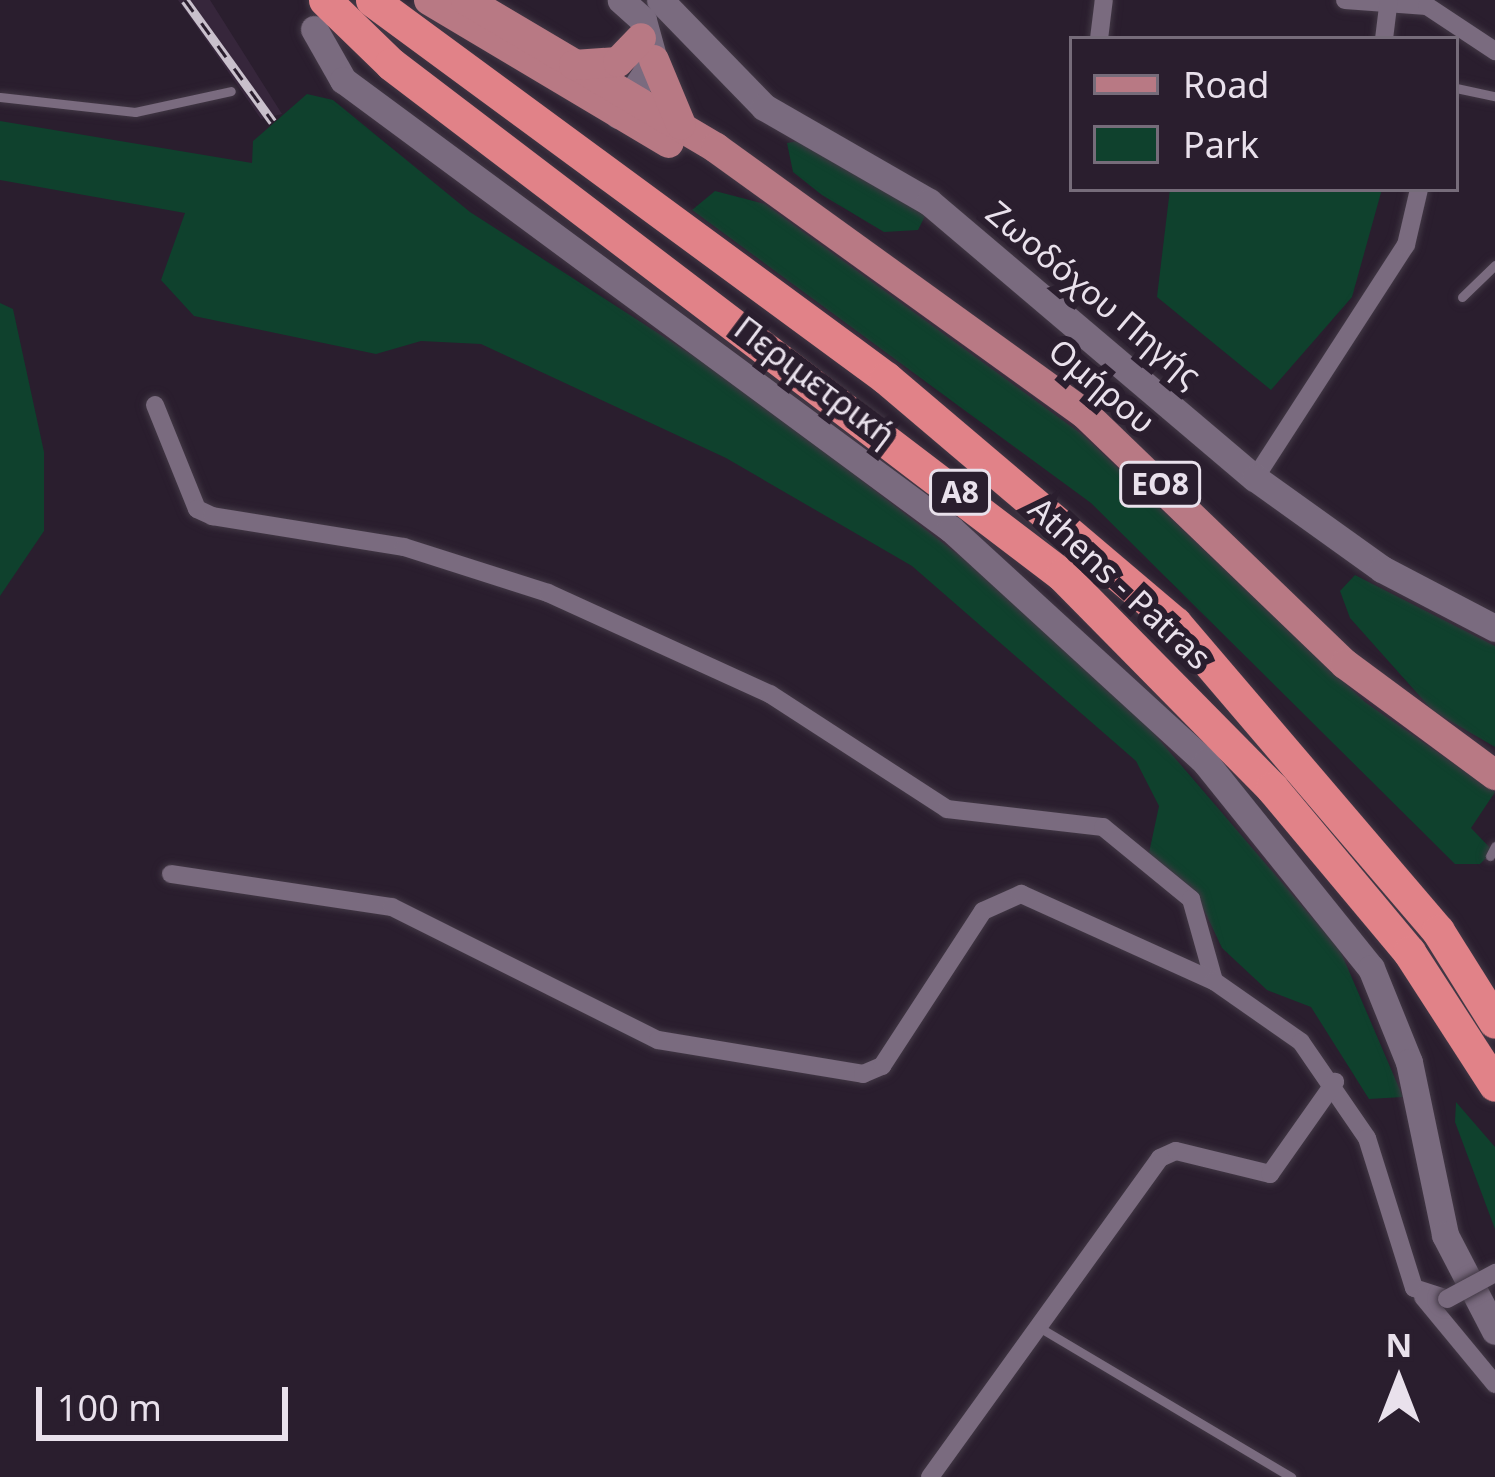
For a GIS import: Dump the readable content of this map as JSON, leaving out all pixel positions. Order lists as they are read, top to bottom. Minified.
{"streets":{"highway":["Α8","Athens - Patras"],"main road":["Ομήρου","ΕΟ8"],"street":["Ζωοδόχου Πηγής","Περιμετρική"]},"crossings":[["Περιμετρική","Athens - Patras"]],"legend":["Road","Park"],"scale_bar":"100 m","north":"top"}
